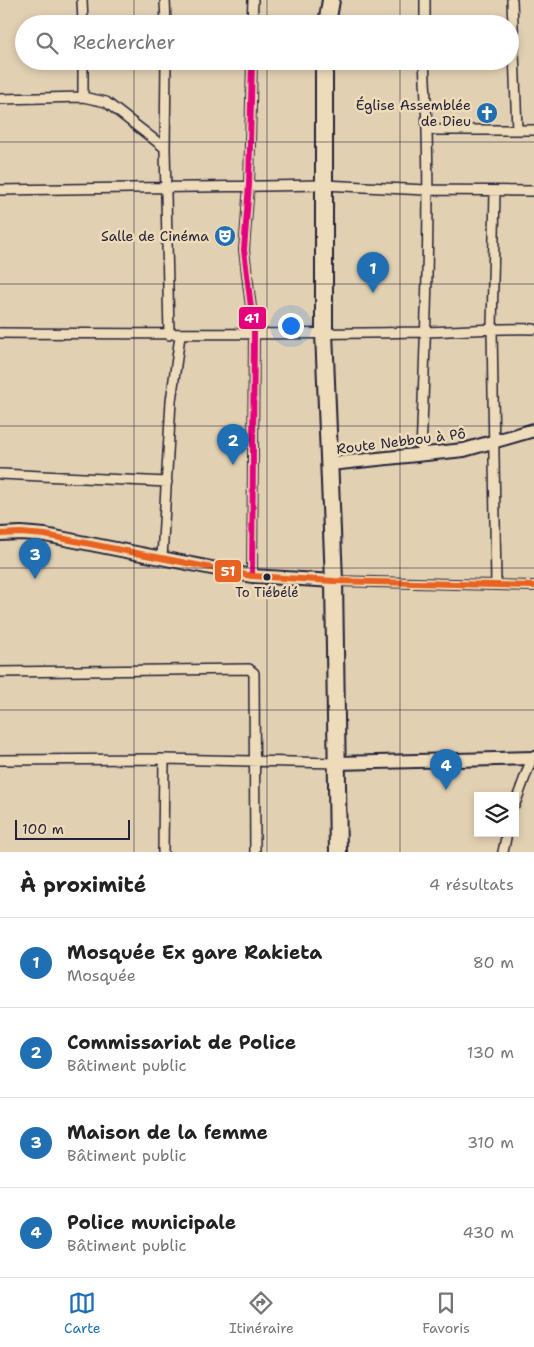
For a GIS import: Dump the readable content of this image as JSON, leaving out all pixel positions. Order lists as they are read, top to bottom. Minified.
{"streets":{"main road":["Route Nebbou à Pô"]},"places":{"church":["Église Assemblée de Dieu"],"theatre":["Salle de Cinéma"],"other":["To Tiébélé"]},"lines":["transit line 41","transit line 51"],"scale_bar":"100 m","page":{"search":"Rechercher","pins":["1","2","3","4"],"scale":"100 m","heading":["À proximité","4 résultats"],"list":[{"mark":"1","name":"Mosquée Ex gare Rakieta","note":"Mosquée","value":"80 m"},{"mark":"2","name":"Commissariat de Police","note":"Bâtiment public","value":"130 m"},{"mark":"3","name":"Maison de la femme","note":"Bâtiment public","value":"310 m"},{"mark":"4","name":"Police municipale","note":"Bâtiment public","value":"430 m"}],"nav":["Carte","Itinéraire","Favoris"]}}
